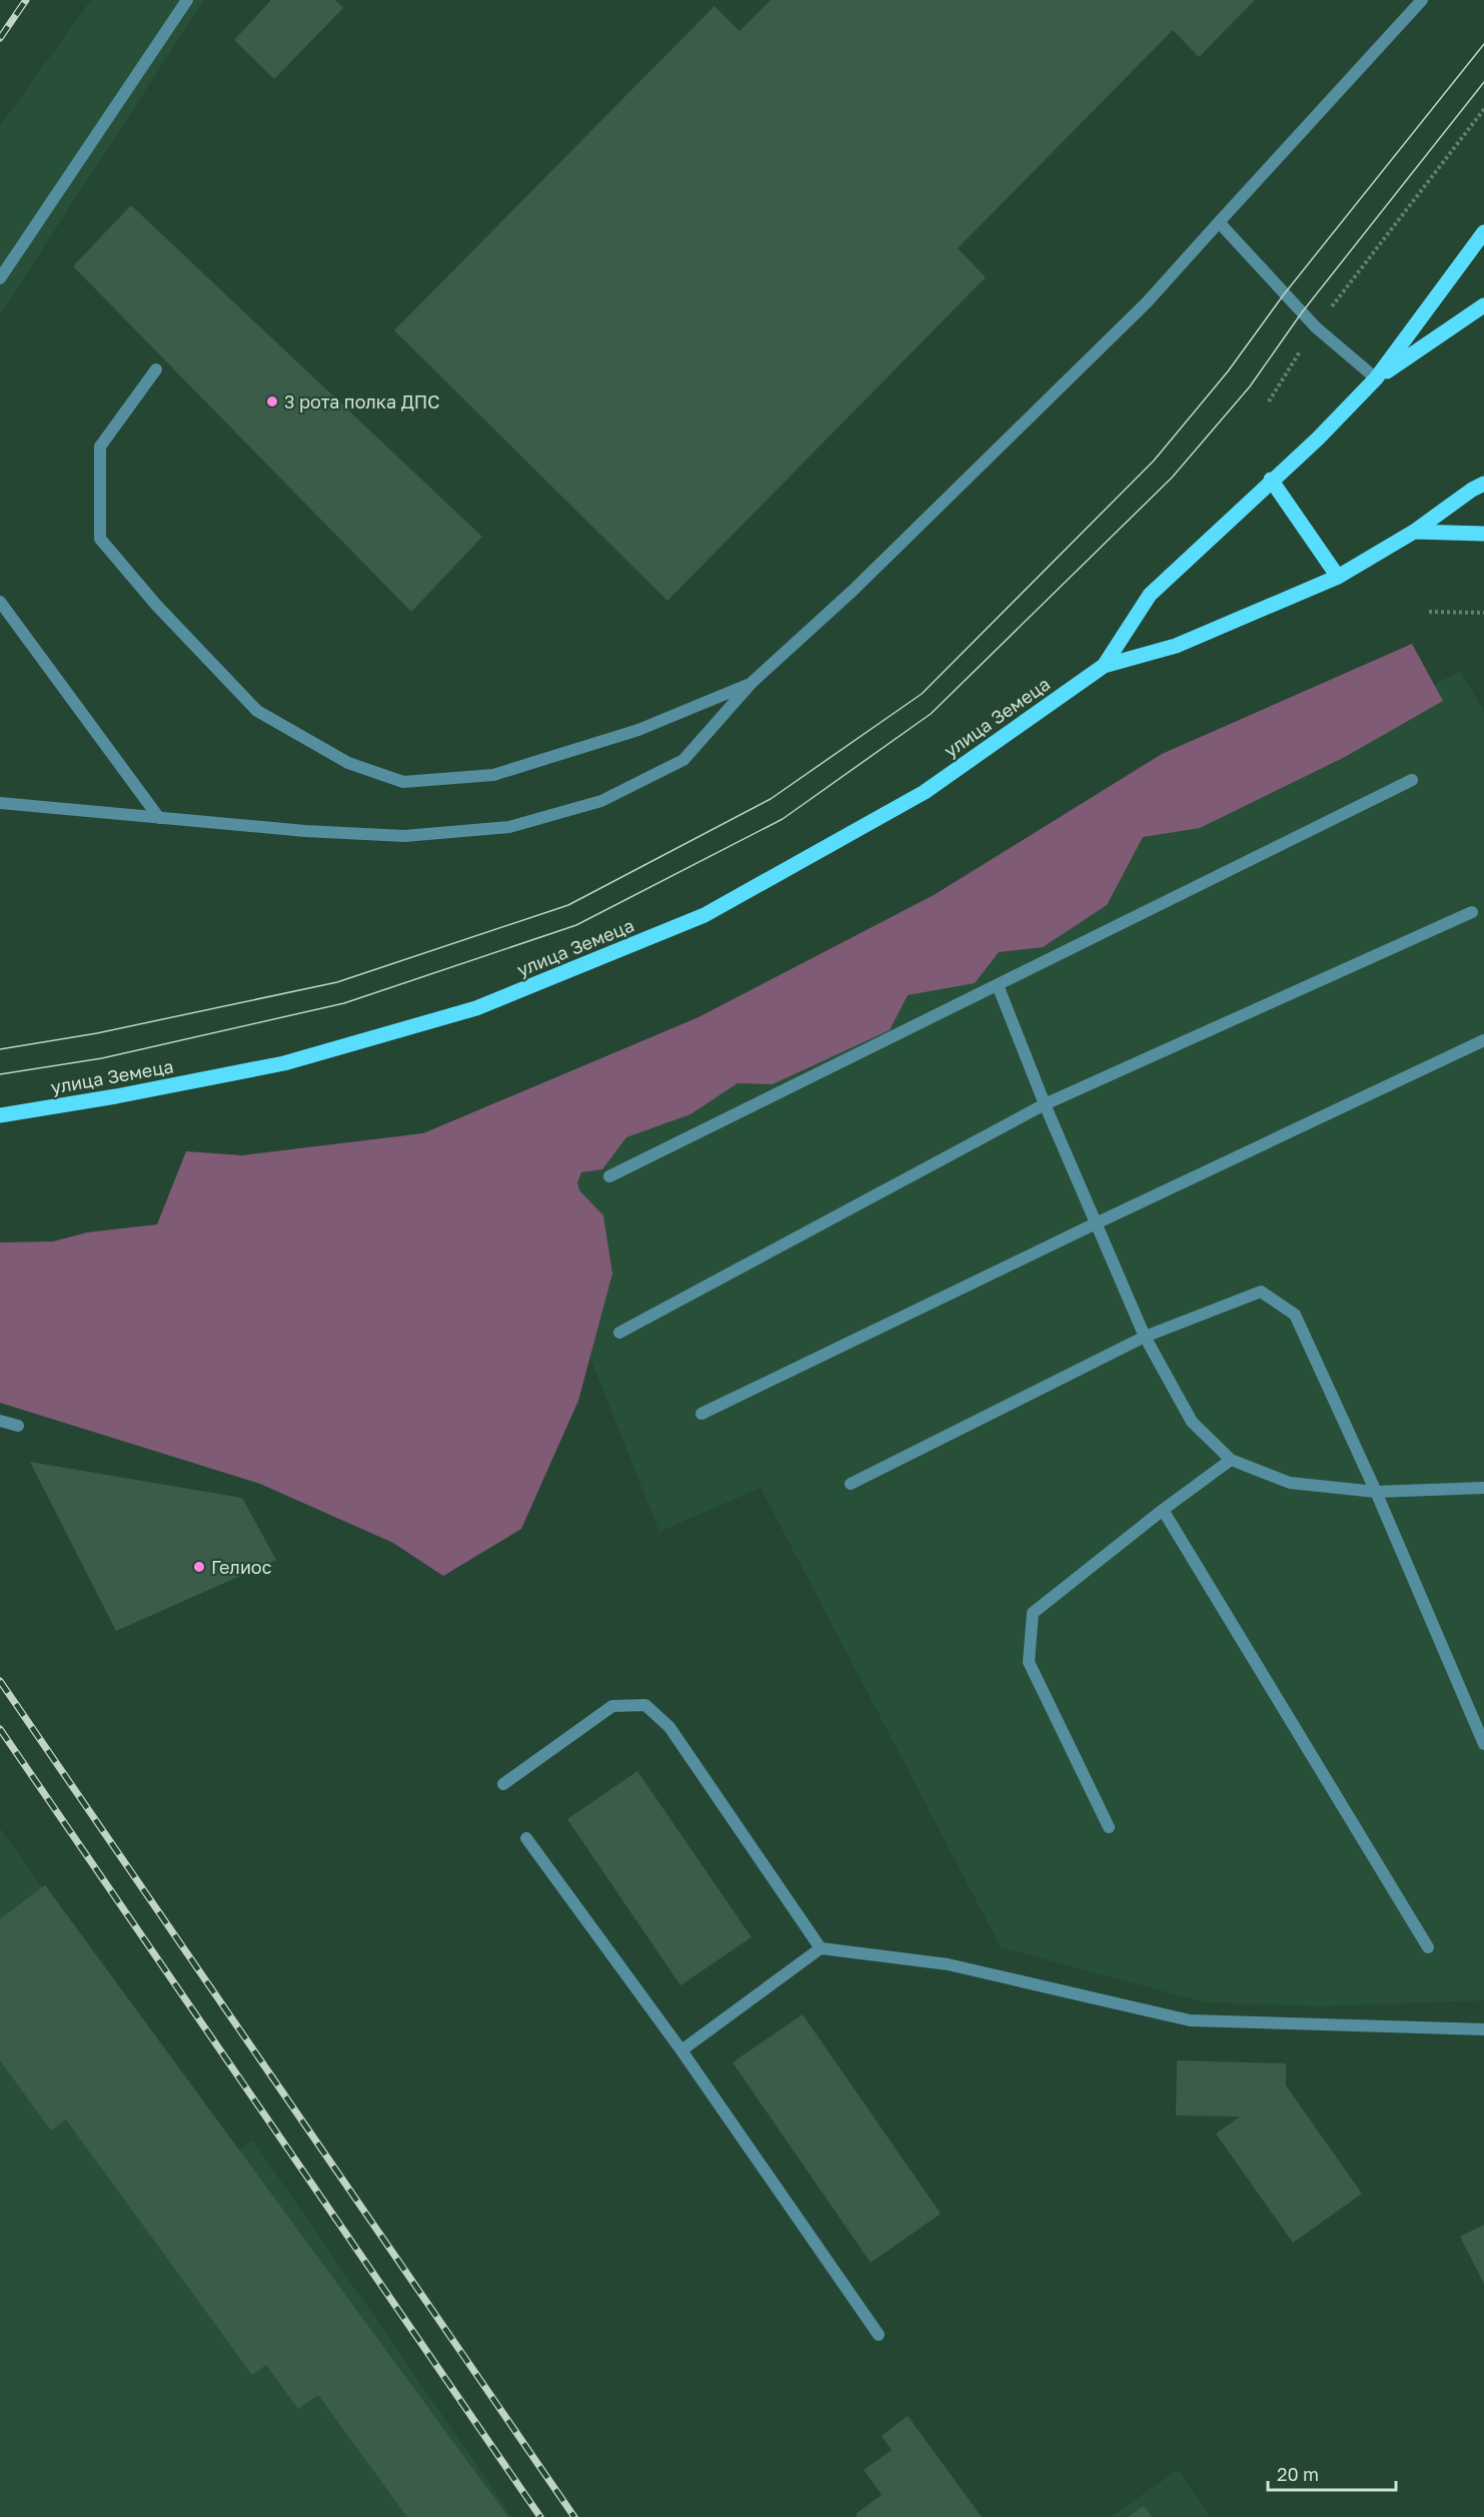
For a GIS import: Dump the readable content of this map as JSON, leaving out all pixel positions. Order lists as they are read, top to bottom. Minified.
{"streets":{"main road":["улица Земеца"]},"places":["3 рота полка ДПС","Гелиос"],"scale_bar":"20 m"}
